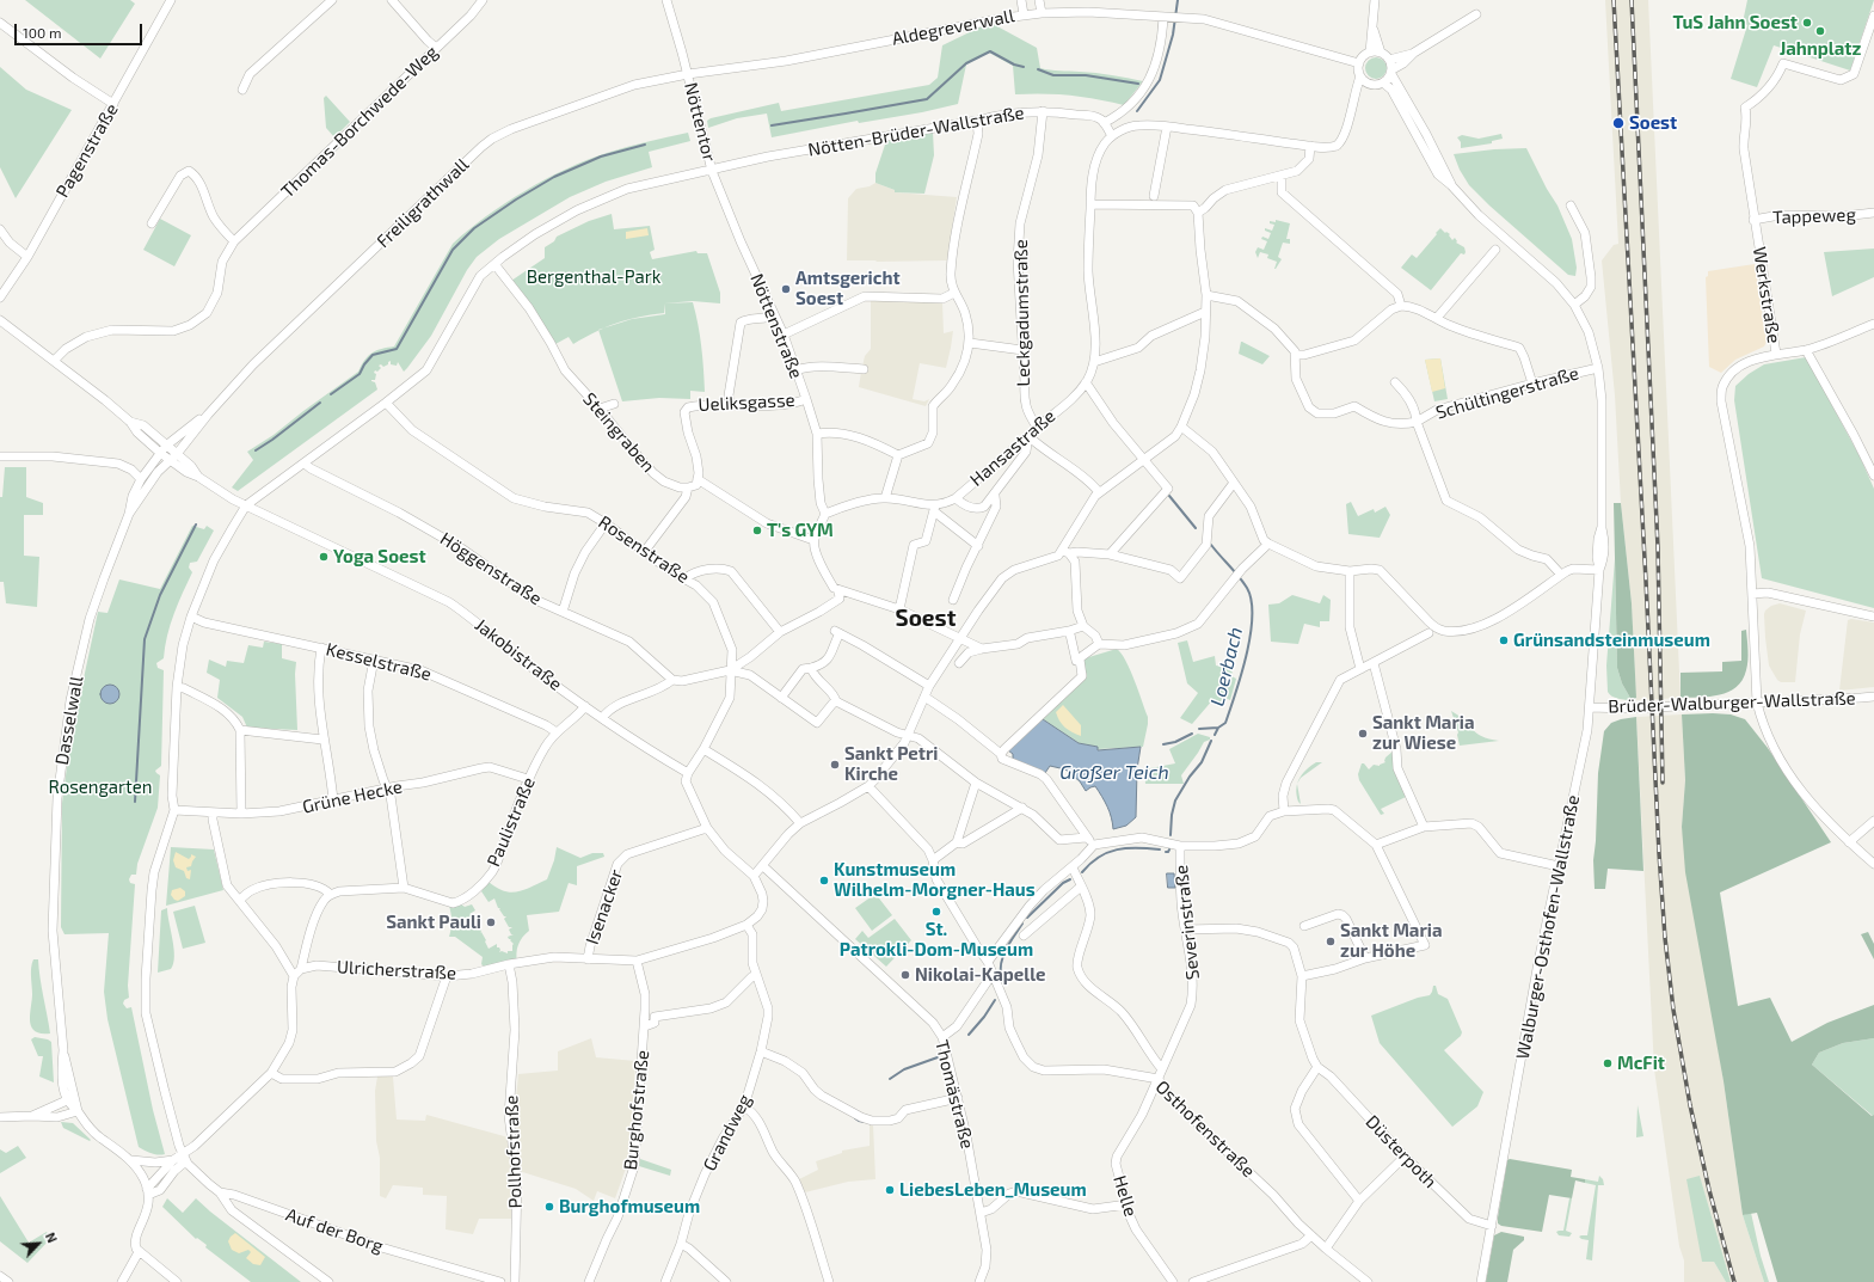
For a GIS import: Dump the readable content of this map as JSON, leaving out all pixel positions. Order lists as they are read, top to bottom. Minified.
{"streets":{"street":["Aldegreverwall","Thomas-Borchwede-Weg","Nöttentor","Nötten-Brüder-Wallstraße","Pagenstraße","Freiligrathwall","Tappeweg","Werkstraße","Leckgadumstraße","Nöttenstraße","Schültingerstraße","Ueliksgasse","Steingraben","Hansastraße","Rosenstraße","Höggenstraße","Jakobistraße","Kesselstraße","Brüder-Walburger-Wallstraße","Dasselwall","Grüne Hecke","Paulistraße","Isenacker","Severinstraße","Walburger-Osthofen-Wallstraße","Ulricherstraße","Thomästraße","Burghofstraße","Osthofenstraße","Grandweg","Pollhofstraße","Düsterpoth","Helle","Auf der Borg"]},"crossings":[["Aldegreverwall","Nöttentor"],["Aldegreverwall","Freiligrathwall"],["Nöttentor","Nötten-Brüder-Wallstraße"],["Nöttentor","Freiligrathwall"],["Nöttentor","Nöttenstraße"],["Nötten-Brüder-Wallstraße","Leckgadumstraße"],["Nötten-Brüder-Wallstraße","Nöttenstraße"],["Nötten-Brüder-Wallstraße","Steingraben"],["Nötten-Brüder-Wallstraße","Rosenstraße"],["Nötten-Brüder-Wallstraße","Höggenstraße"],["Nötten-Brüder-Wallstraße","Jakobistraße"],["Freiligrathwall","Dasselwall"],["Tappeweg","Werkstraße"],["Werkstraße","Brüder-Walburger-Wallstraße"],["Leckgadumstraße","Hansastraße"],["Nöttenstraße","Ueliksgasse"],["Rosenstraße","Jakobistraße"],["Jakobistraße","Paulistraße"],["Kesselstraße","Paulistraße"],["Brüder-Walburger-Wallstraße","Walburger-Osthofen-Wallstraße"],["Grüne Hecke","Paulistraße"],["Grüne Hecke","Auf der Borg"],["Isenacker","Ulricherstraße"],["Severinstraße","Osthofenstraße"],["Severinstraße","Helle"],["Walburger-Osthofen-Wallstraße","Düsterpoth"],["Ulricherstraße","Burghofstraße"],["Ulricherstraße","Grandweg"],["Ulricherstraße","Pollhofstraße"],["Osthofenstraße","Helle"]],"districts":["Soest"],"water":["Loerbach","Großer Teich"],"parks":["Bergenthal-Park","Rosengarten"],"places":["TuS Jahn Soest","Jahnplatz","Soest","Amtsgericht Soest","T's GYM","Yoga Soest","Grünsandsteinmuseum","Sankt Maria zur Wiese","Sankt Petri Kirche","Kunstmuseum Wilhelm-Morgner-Haus","St. Patrokli-Dom-Museum","Sankt Pauli","Sankt Maria zur Höhe","Nikolai-Kapelle","McFit","LiebesLeben_Museum","Burghofmuseum"],"scale_bar":"100 m","north":"top right"}
